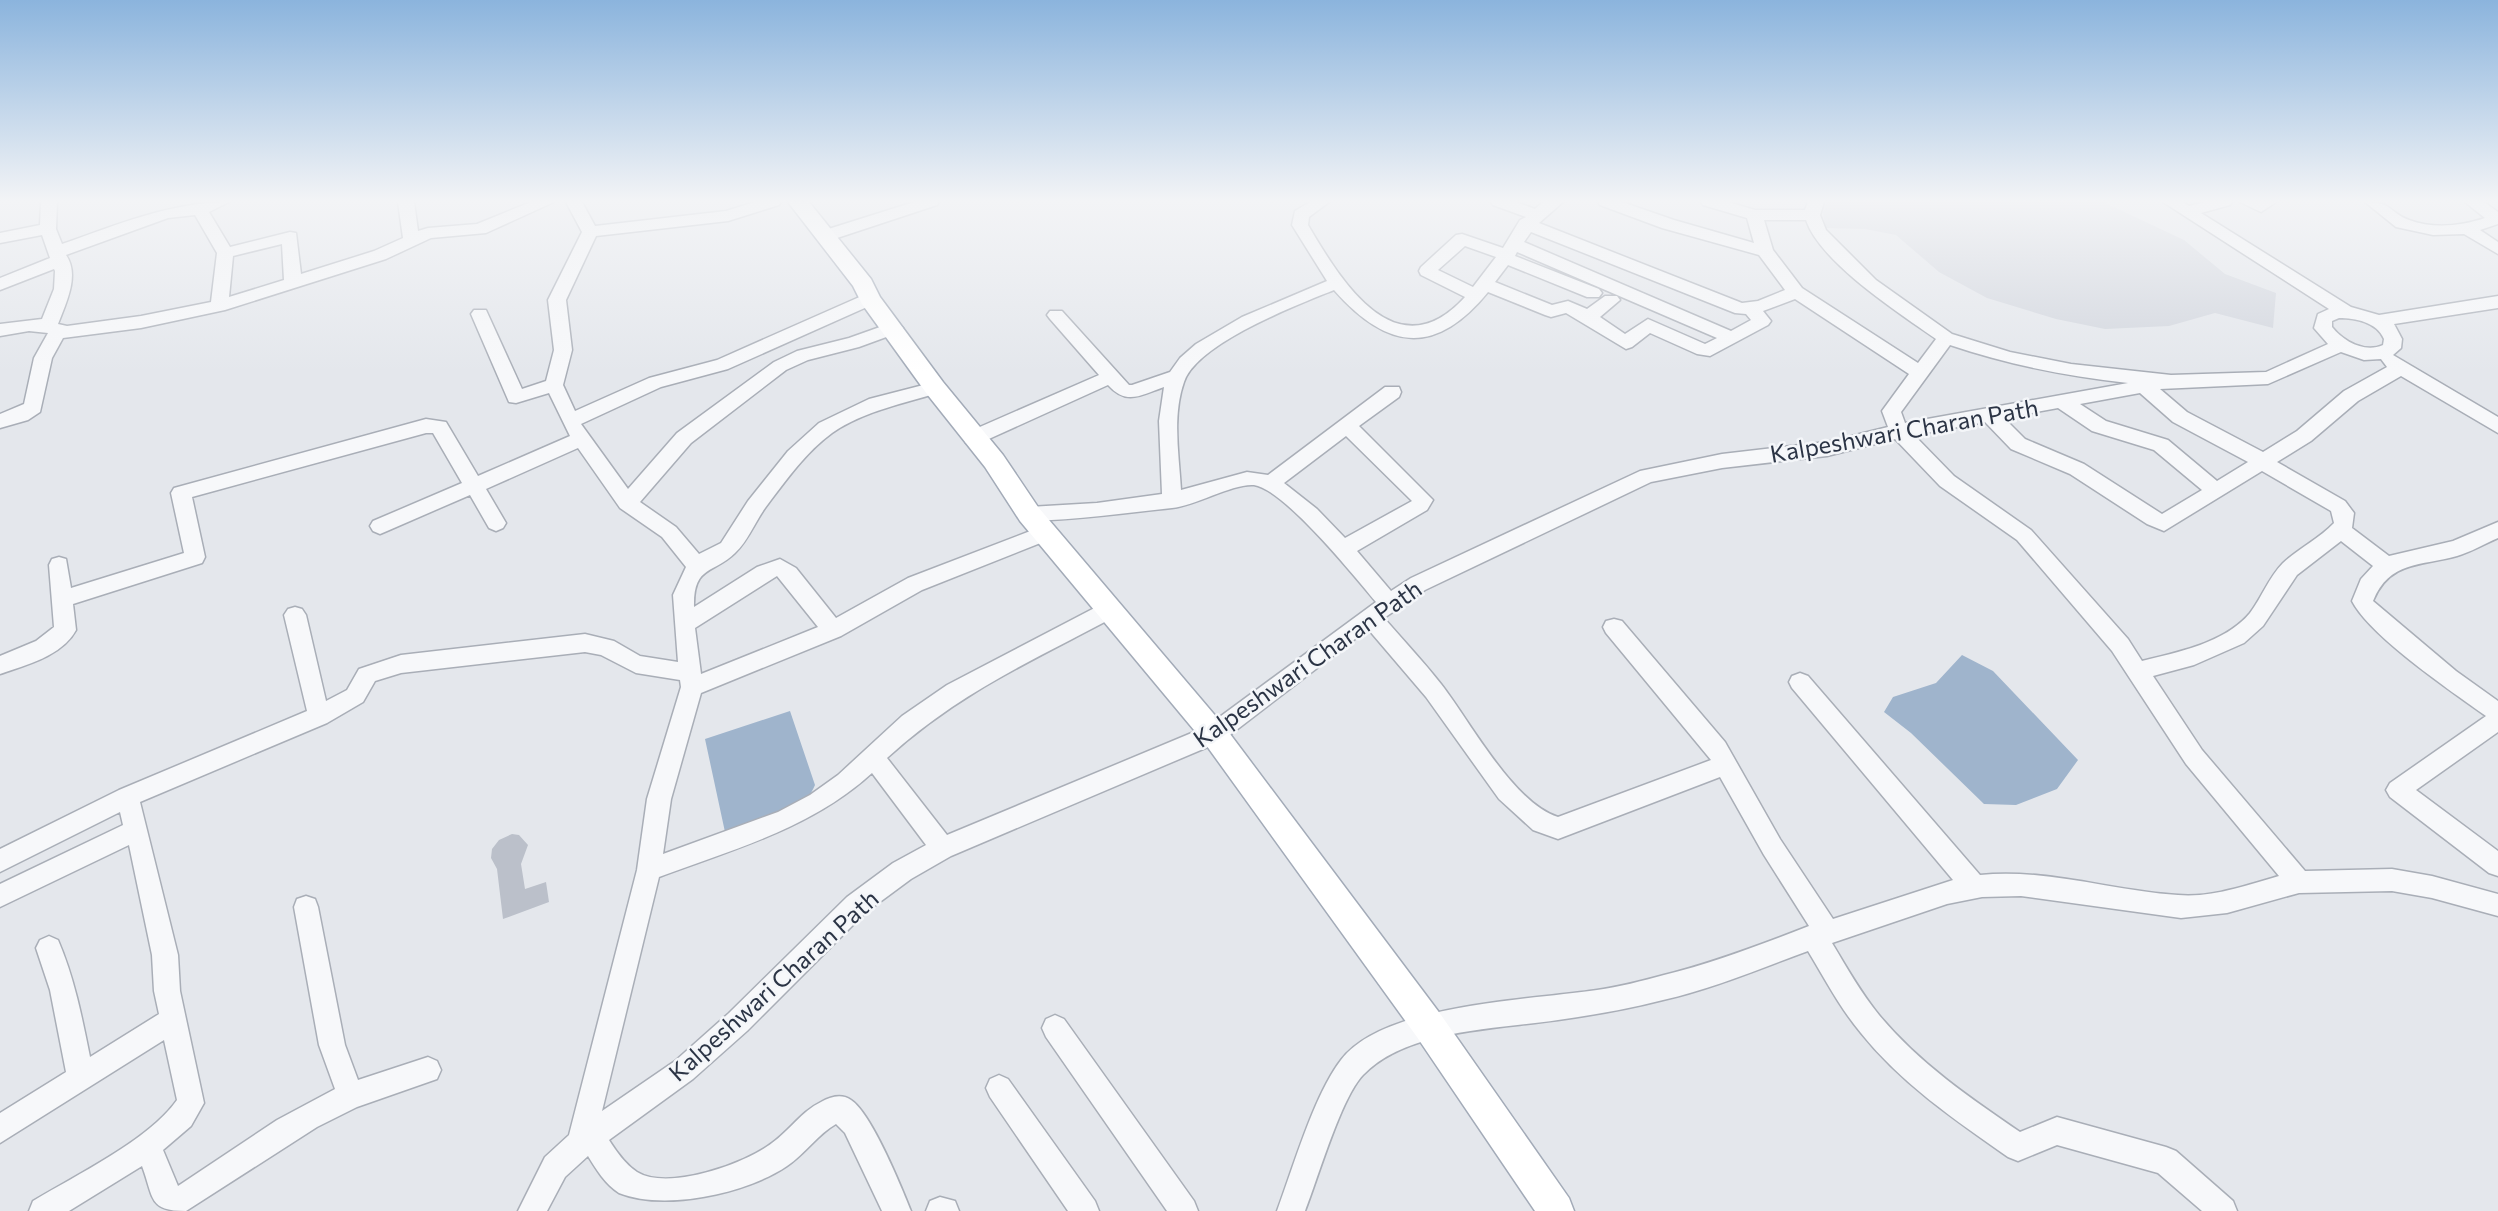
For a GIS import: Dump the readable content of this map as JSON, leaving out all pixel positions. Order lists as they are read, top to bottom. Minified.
{"streets":{"street":["Kalpeshwari Charan Path"]}}
